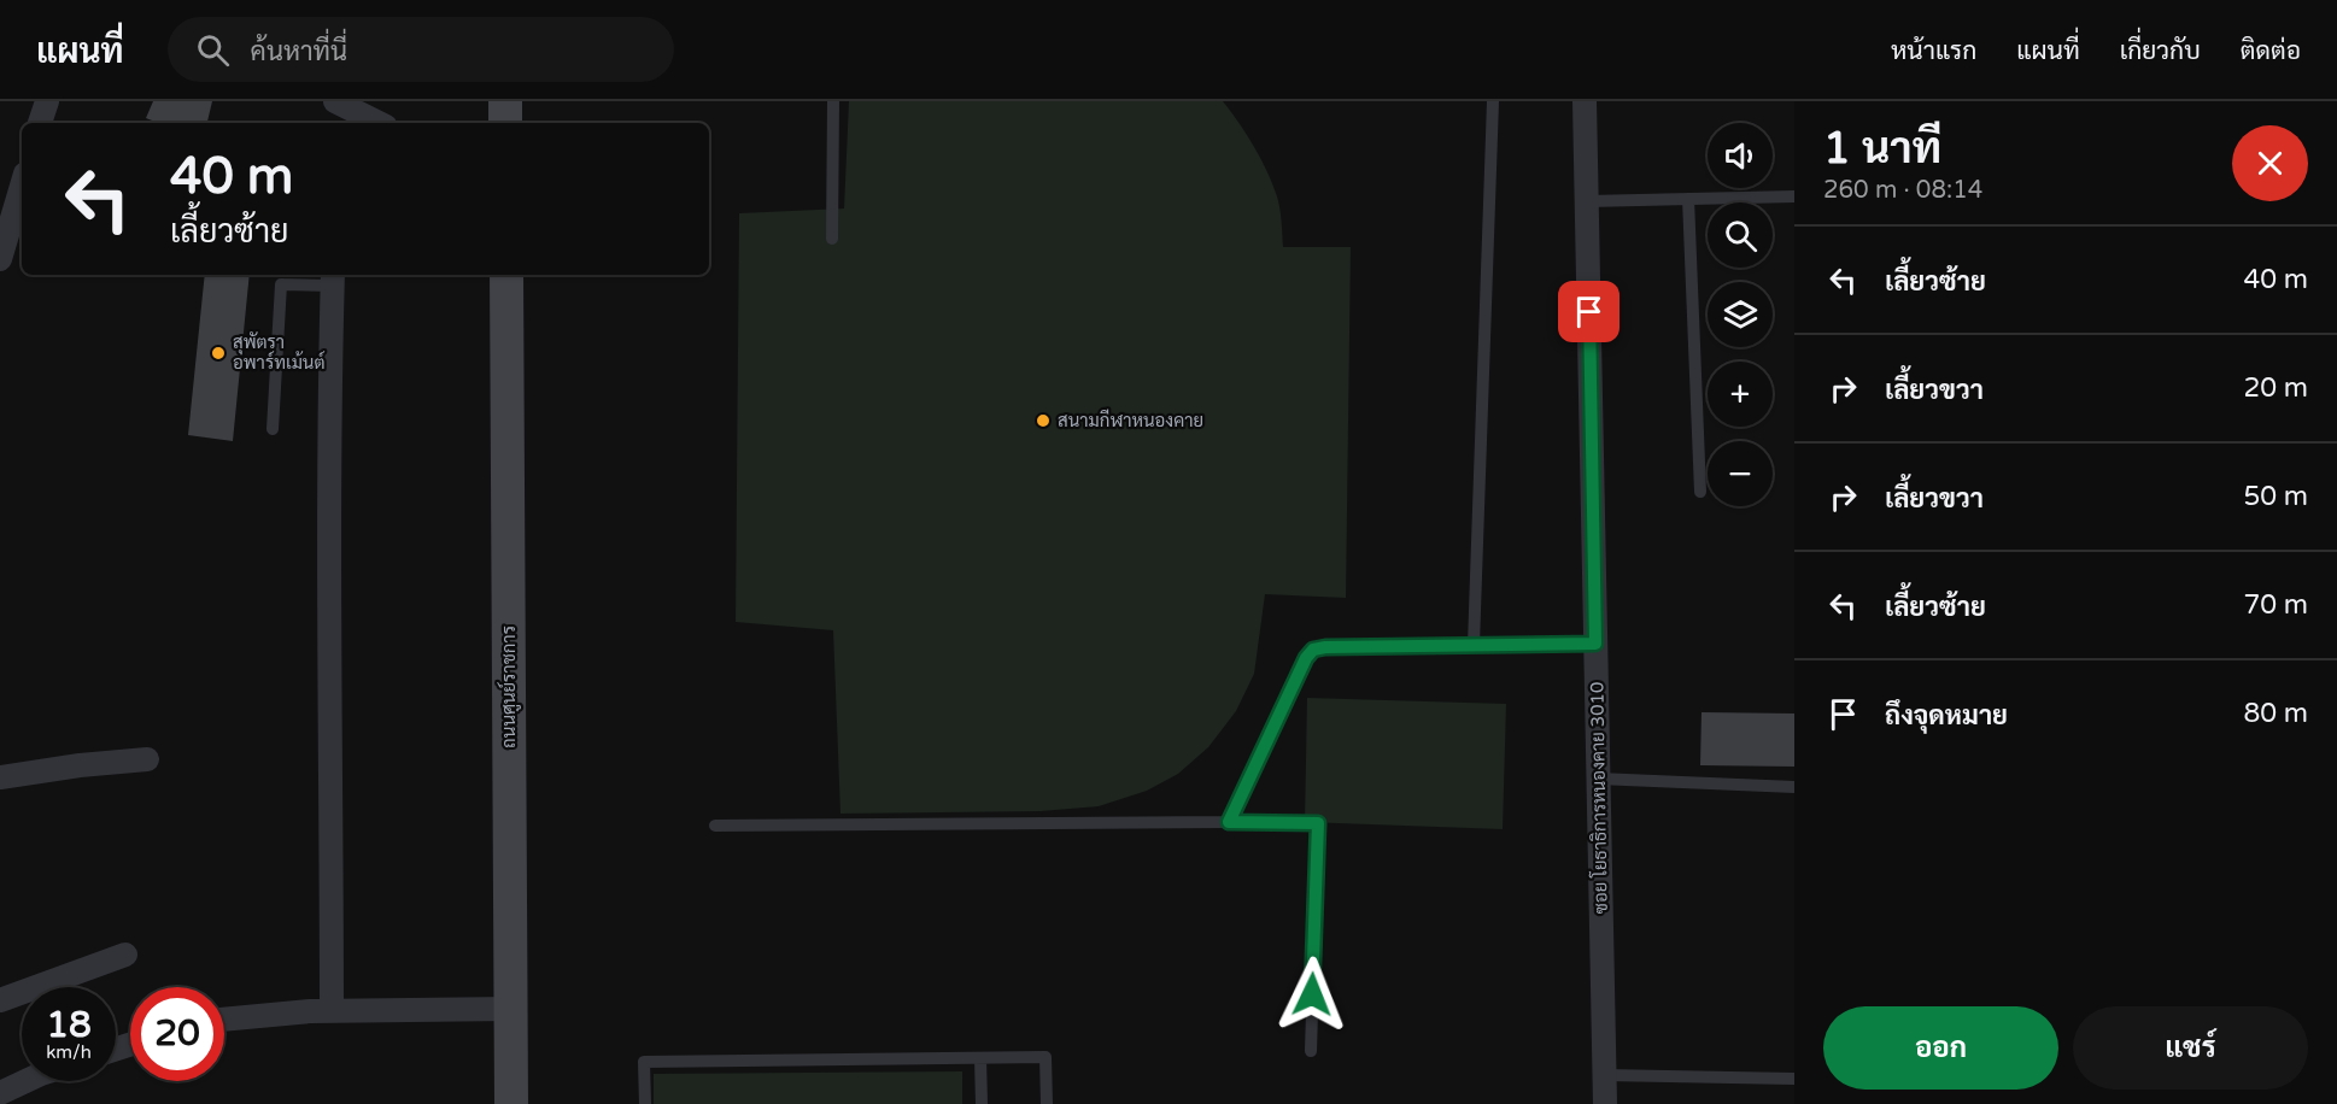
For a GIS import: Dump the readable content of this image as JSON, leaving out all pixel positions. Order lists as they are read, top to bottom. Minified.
{"streets":{"street":["ถนนศูนย์ราชการ","ซอย โยธาธิการหนองคาย 3010"]},"places":["สุพัตรา อพาร์ทเม้นต์","สนามกีฬาหนองคาย"],"page":{"header":"แผนที่","search":"ค้นหาที่นี่","nav":["หน้าแรก","แผนที่","เกี่ยวกับ","ติดต่อ"],"heading":["1 นาที","260 m · 08:14"],"map_buttons":["+","−"],"turn":["40 m","เลี้ยวซ้าย"],"list":[{"name":"เลี้ยวซ้าย","value":"40 m"},{"name":"เลี้ยวขวา","value":"20 m"},{"name":"เลี้ยวขวา","value":"50 m"},{"name":"เลี้ยวซ้าย","value":"70 m"},{"name":"ถึงจุดหมาย","value":"80 m"}],"speed":"18 km/h","limit":"20","buttons":["ออก","แชร์"]}}
